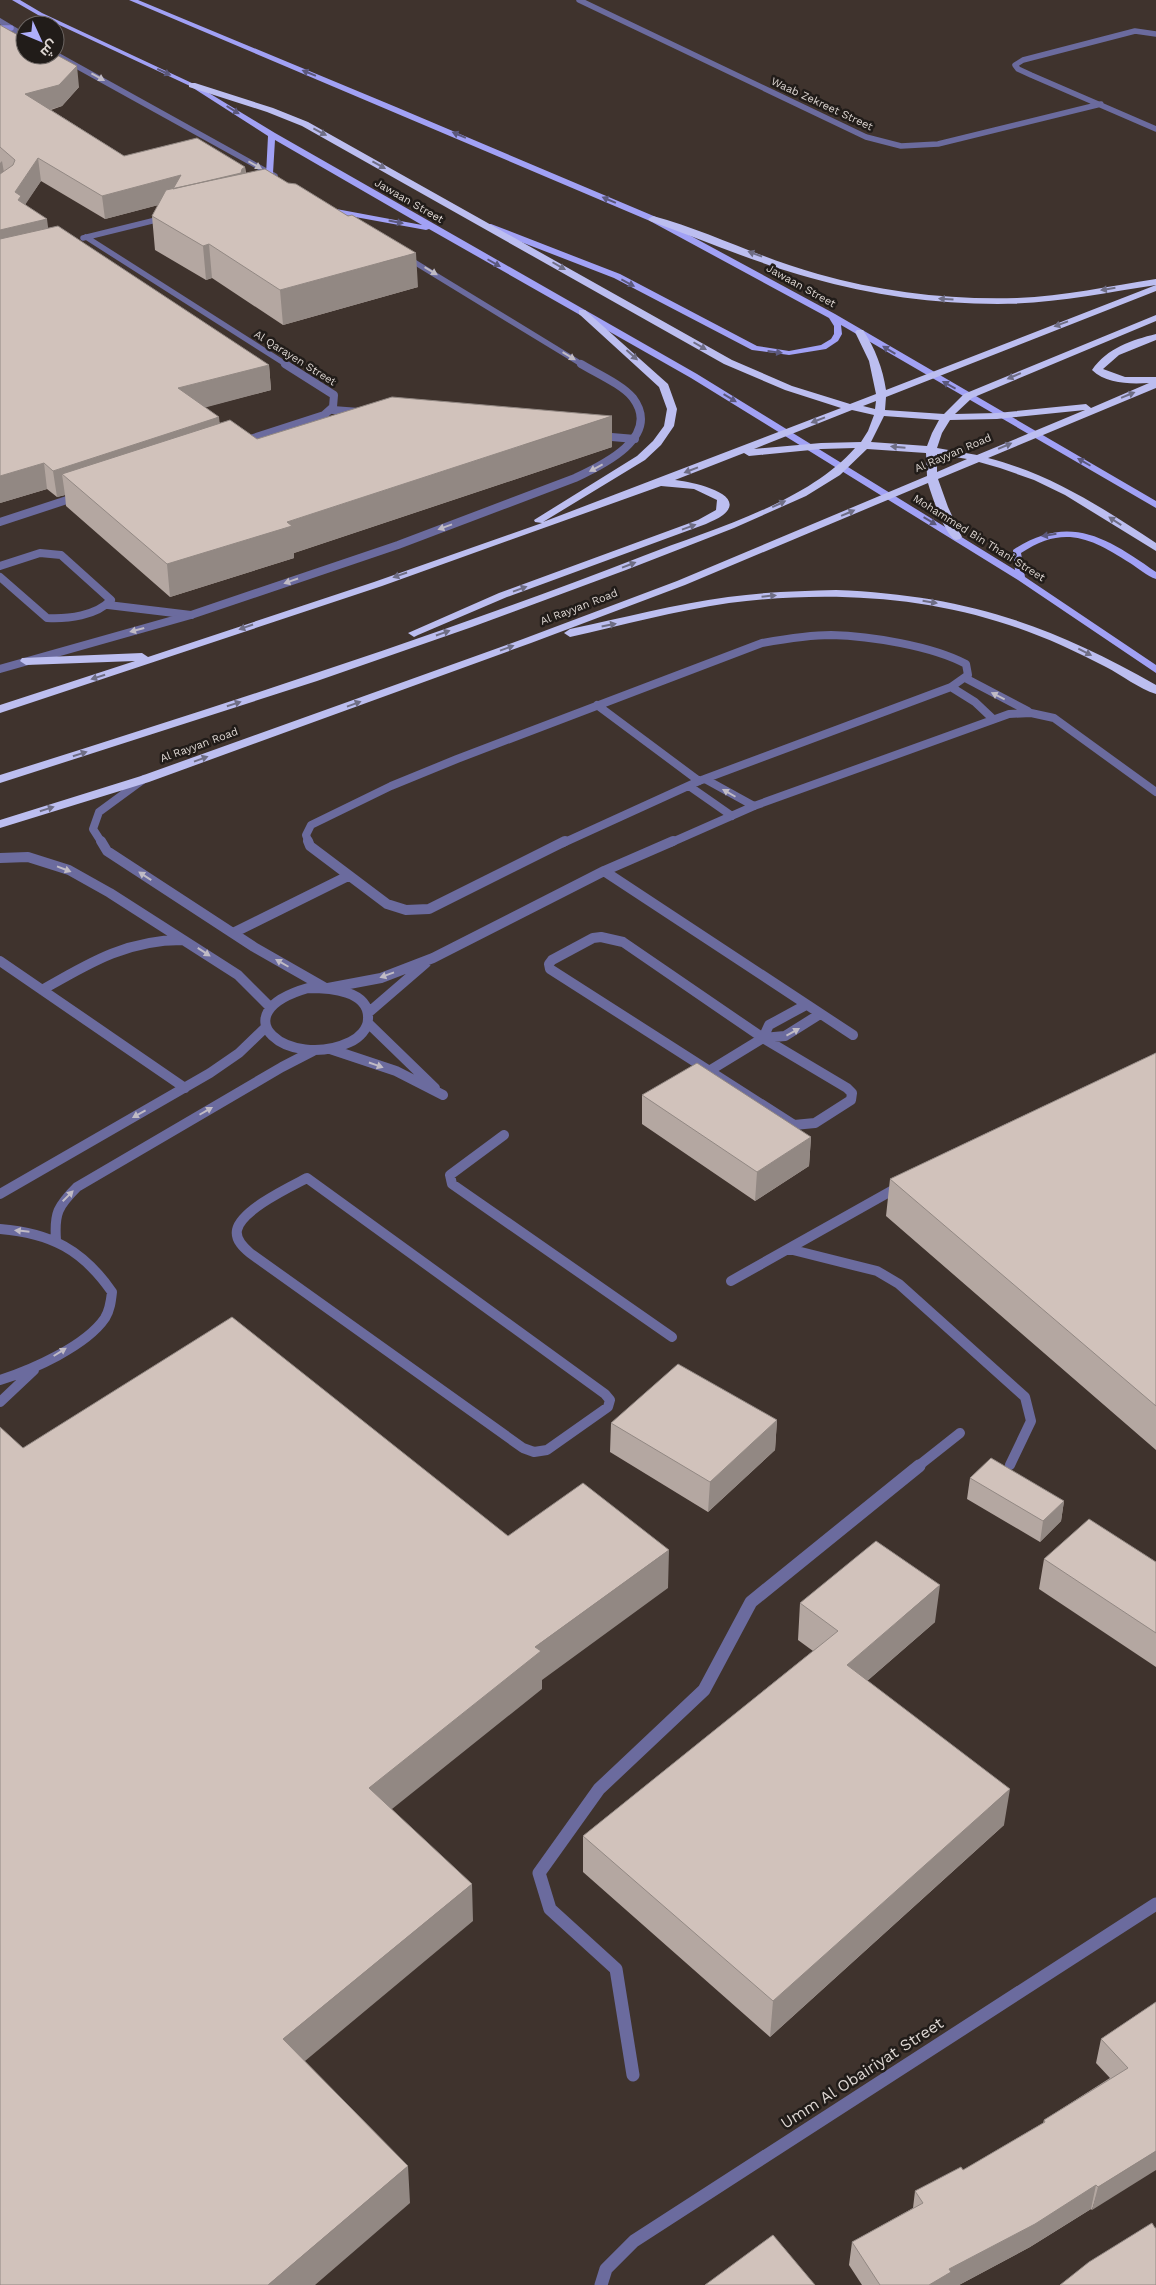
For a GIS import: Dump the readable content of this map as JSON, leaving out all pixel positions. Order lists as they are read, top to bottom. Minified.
{"streets":{"highway":["Al Rayyan Road"],"main road":["Jawaan Street","Mohammed Bin Thani Street"],"street":["Waab Zekreet Street","Al Qarayen Street","Umm Al Obairiyat Street"]},"crossings":[["Jawaan Street","Mohammed Bin Thani Street"],["Al Rayyan Road","Mohammed Bin Thani Street"]],"north":"bottom right"}
